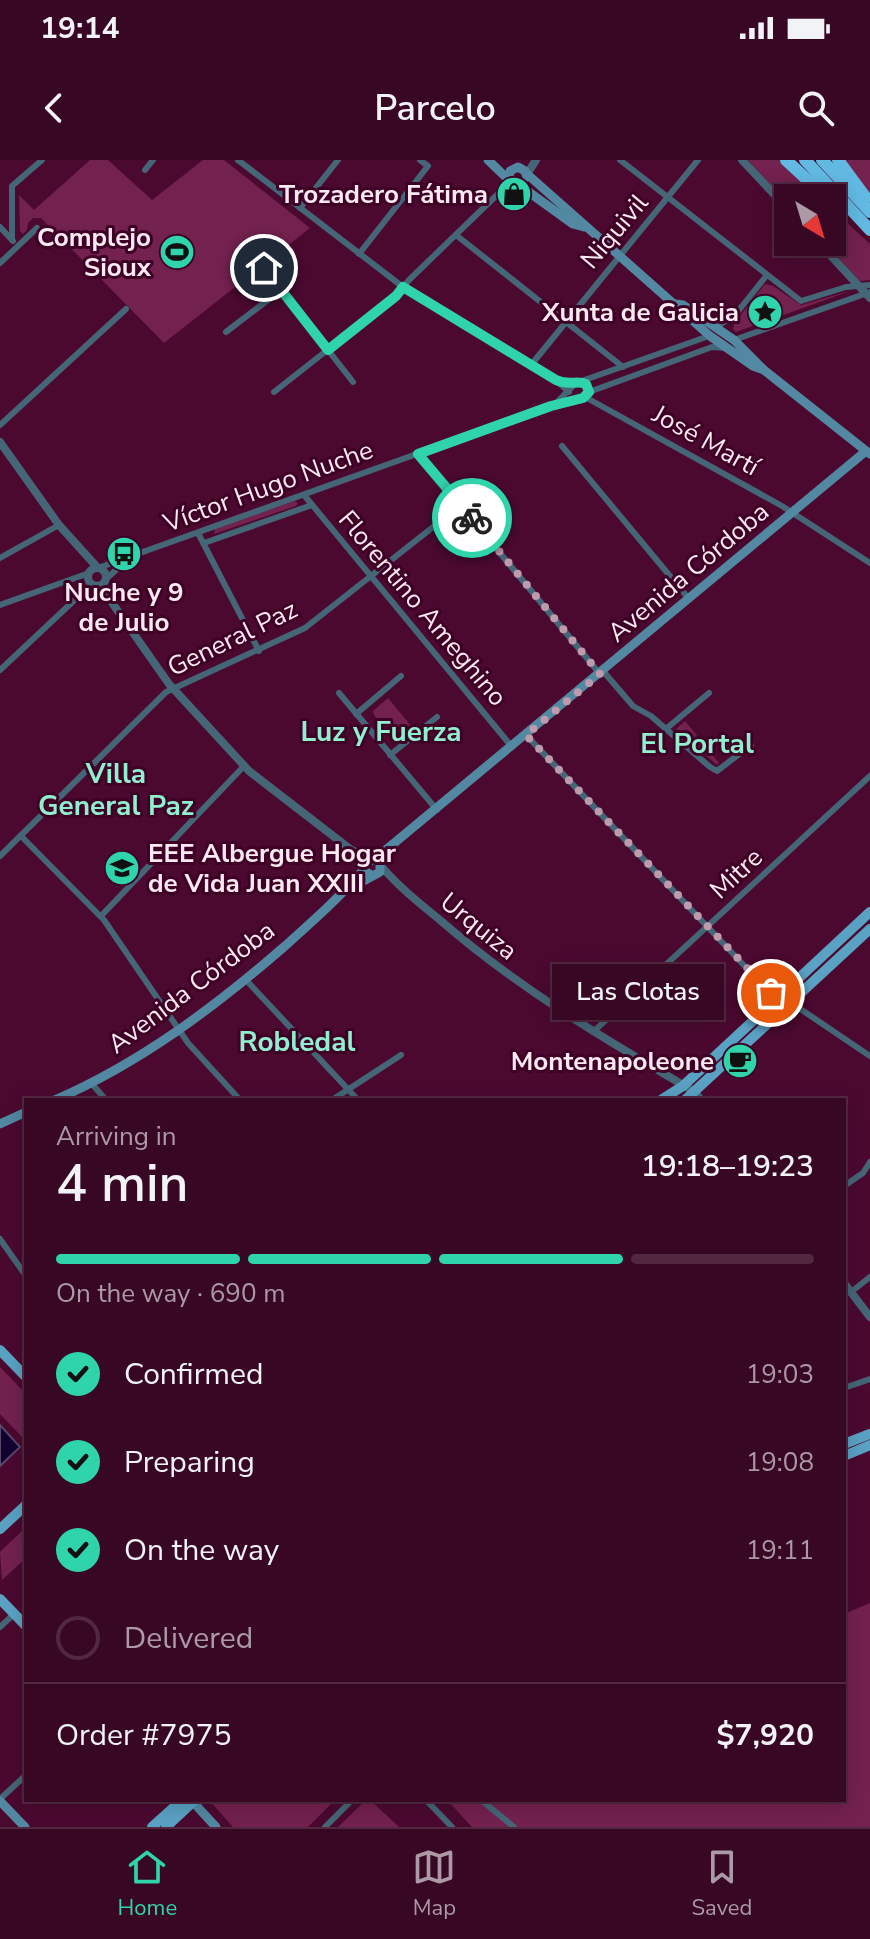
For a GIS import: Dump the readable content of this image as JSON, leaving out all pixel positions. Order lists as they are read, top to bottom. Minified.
{"streets":{"main road":["Avenida Córdoba"],"street":["Niquivil","José Martí","Víctor Hugo Nuche","Florentino Ameghino","General Paz","Mitre","Urquiza"]},"crossings":[["José Martí","Víctor Hugo Nuche"],["José Martí","Avenida Córdoba"],["Víctor Hugo Nuche","Florentino Ameghino"],["Víctor Hugo Nuche","Urquiza"],["Avenida Córdoba","Florentino Ameghino"],["Avenida Córdoba","Urquiza"],["Florentino Ameghino","General Paz"],["General Paz","Urquiza"],["Mitre","Urquiza"]],"districts":["Luz y Fuerza","El Portal","Villa General Paz","Robledal"],"places":{"shop":["Trozadero Fátima"],"sports":["Complejo Sioux"],"place":["Xunta de Galicia"],"bus stop":["Nuche y 9 de Julio"],"school or university":["EEE Albergue Hogar de Vida Juan XXIII"],"other":["Las Clotas"],"cafe":["Montenapoleone"]},"north":"bottom right","page":{"status":"19:14","header":"Parcelo","bubble":"Las Clotas","heading":["4 min","Arriving in","19:18–19:23"],"panel":["Order #7975","$7,920"],"bar":"On the way · 690 m","list":[["Confirmed","19:03"],["Preparing","19:08"],["On the way","19:11"],"Delivered"],"tabs":["Home","Map","Saved"]}}
